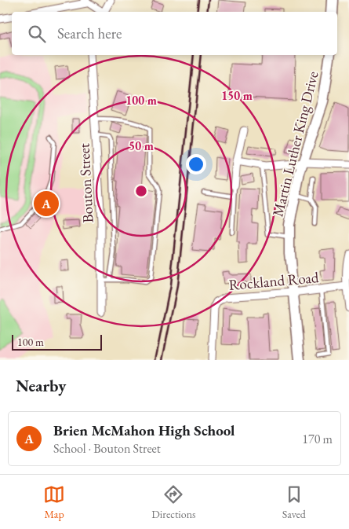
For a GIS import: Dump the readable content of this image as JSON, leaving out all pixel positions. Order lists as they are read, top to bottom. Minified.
{"streets":{"main road":["Martin Luther King Drive"],"street":["Bouton Street","Rockland Road"]},"crossings":[["Martin Luther King Drive","Rockland Road"]],"scale_bar":"100 m","page":{"search":"Search here","pins":"A","scale":"100 m","heading":"Nearby","list":[{"mark":"A","name":"Brien McMahon High School","note":"School · Bouton Street","value":"170 m"}],"nav":["Map","Directions","Saved"]},"rings":["150 m","100 m","50 m"]}
